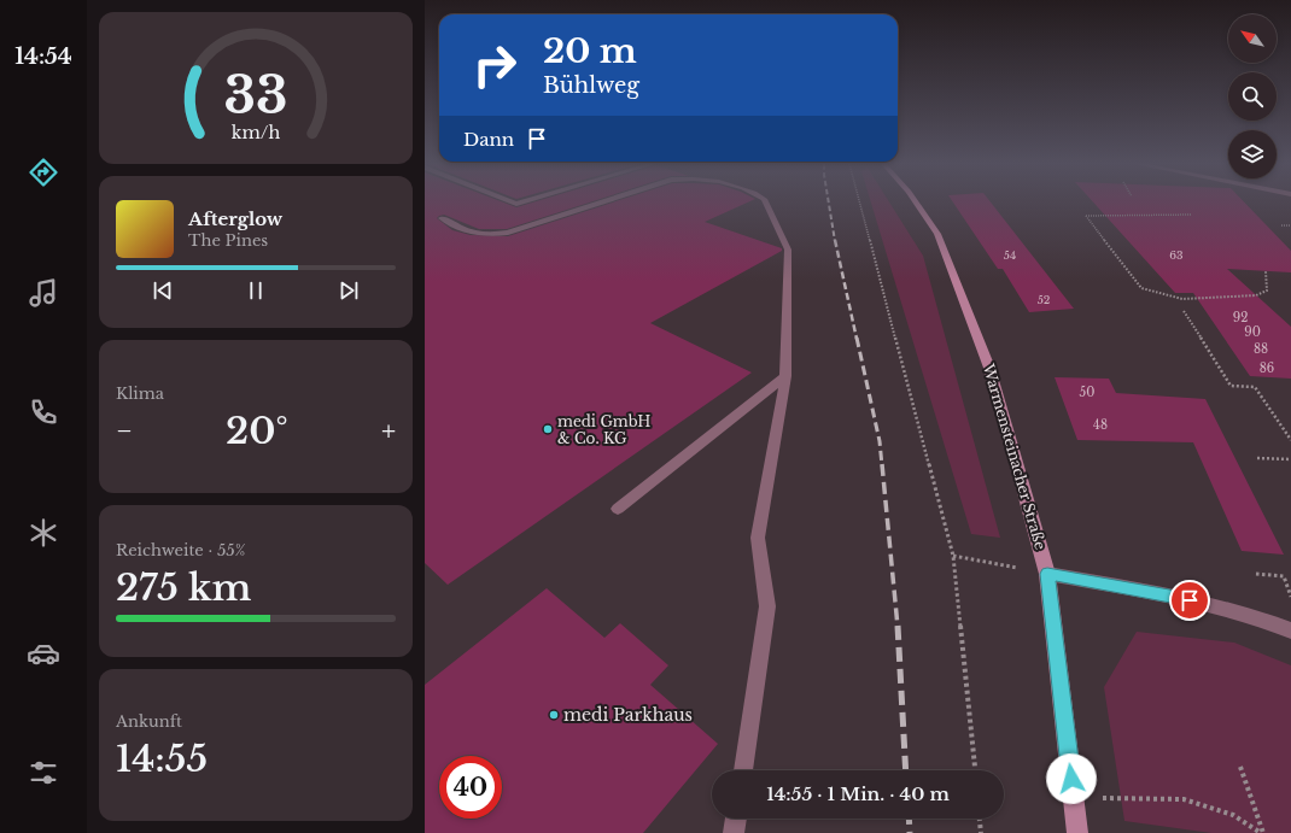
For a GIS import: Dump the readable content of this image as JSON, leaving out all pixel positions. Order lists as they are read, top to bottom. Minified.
{"streets":{"street":["Warmensteinacher Straße"]},"places":["medi GmbH & Co. KG","medi Parkhaus"],"house_numbers":["54","63","52","92","90","88","86","50","48"],"north":"top left","page":{"tabs":"14:54","turn":["20 m","Bühlweg"],"then":"Dann","song":["Afterglow","The Pines"],"tile":["Klima",["Reichweite · 55%","275 km"],["Ankunft","14:55"]],"heat":["−","20°","+"],"limit":"40","trip":"14:55 · 1 Min. · 40 m","gauge":["33","km/h"]}}
